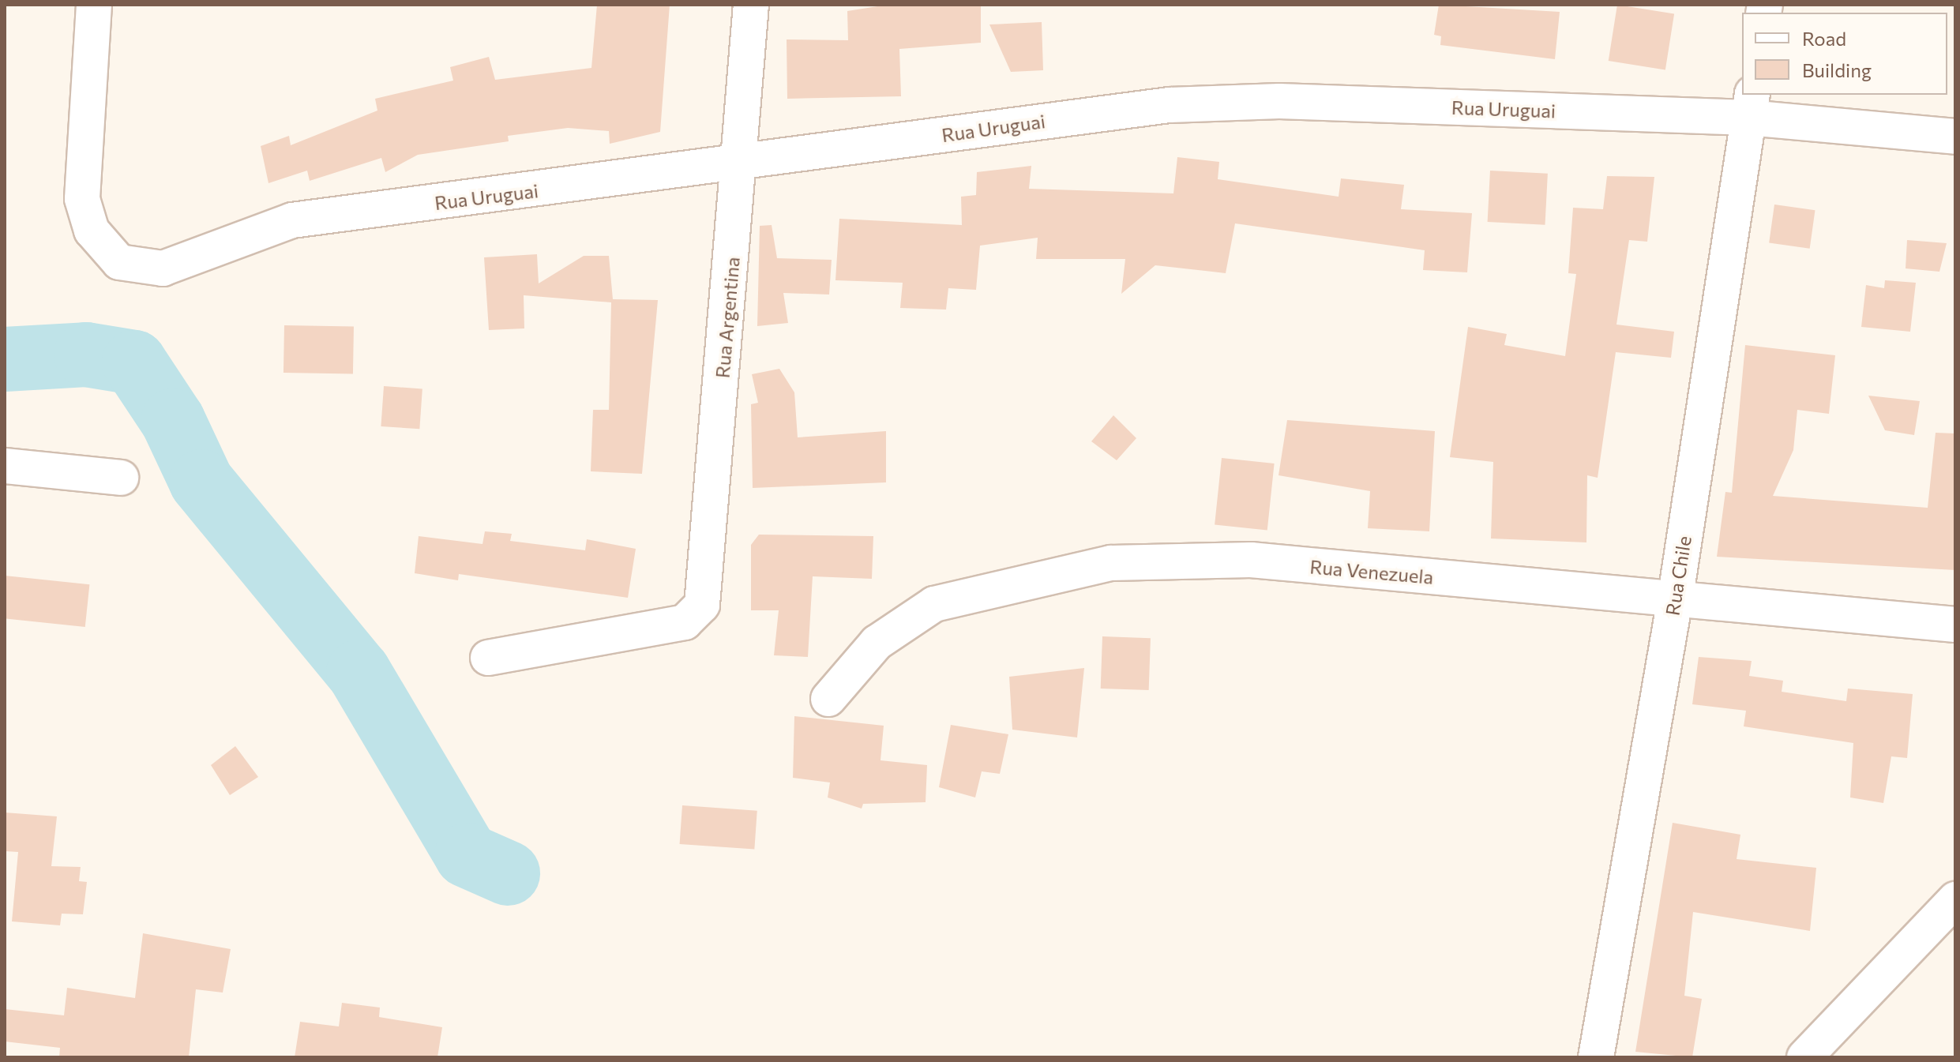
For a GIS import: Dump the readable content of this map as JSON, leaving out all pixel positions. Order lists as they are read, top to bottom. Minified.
{"streets":{"street":["Rua Uruguai","Rua Argentina","Rua Venezuela","Rua Chile"]},"crossings":[["Rua Uruguai","Rua Argentina"],["Rua Uruguai","Rua Chile"],["Rua Venezuela","Rua Chile"]],"legend":["Road","Building"]}
